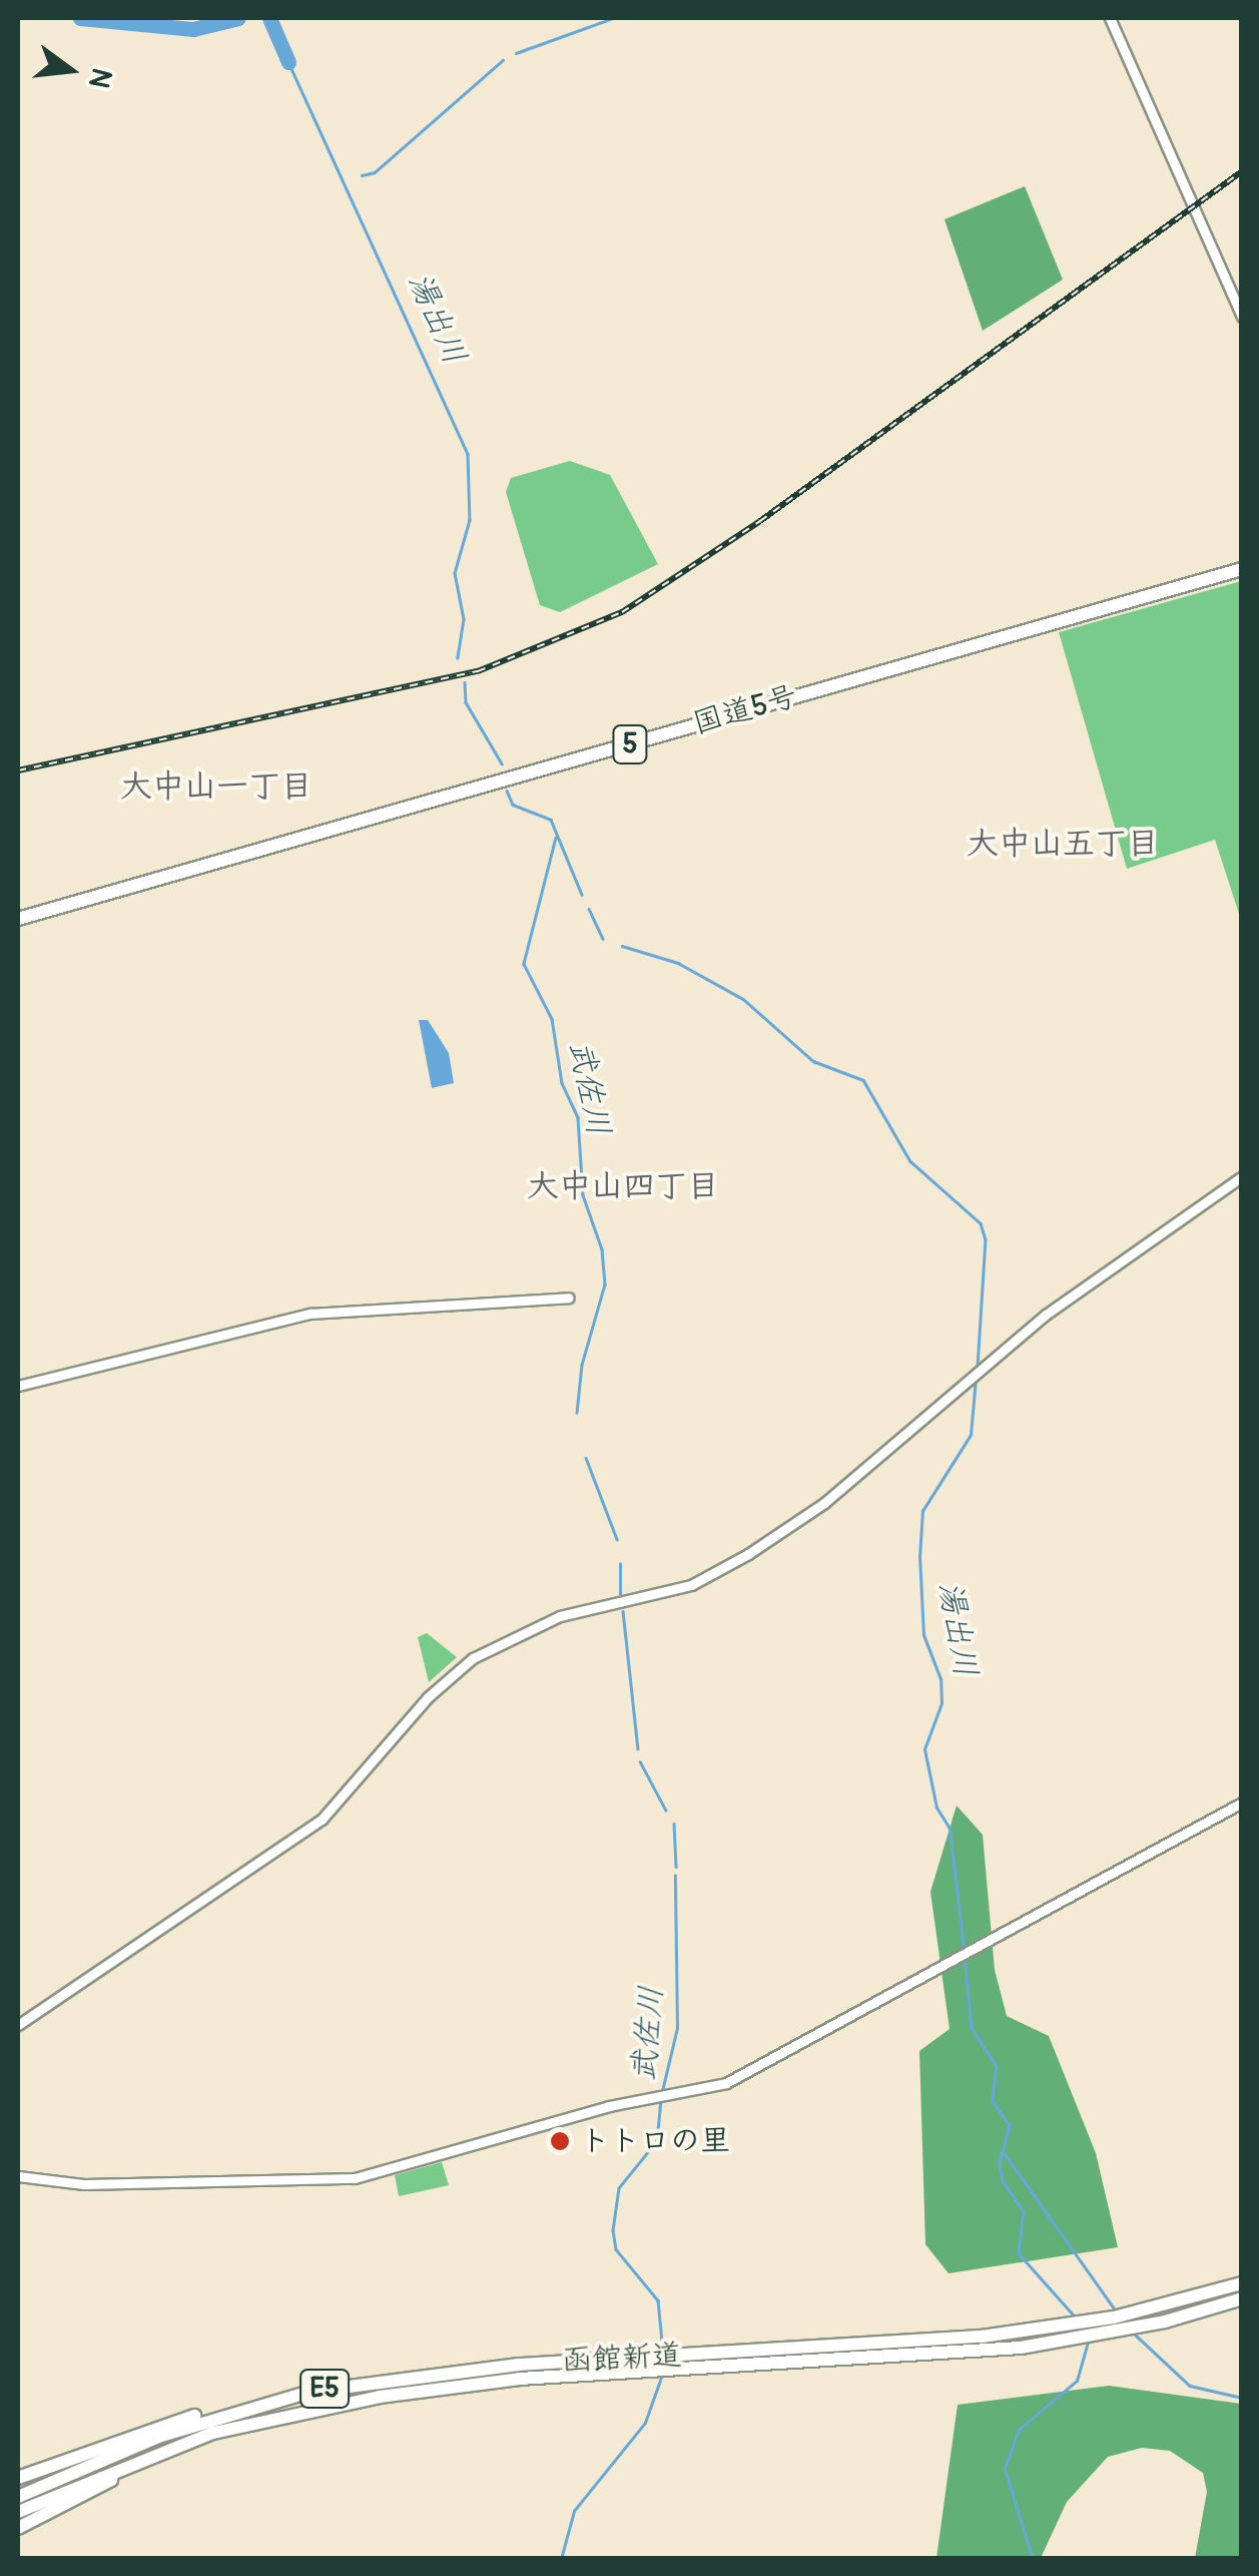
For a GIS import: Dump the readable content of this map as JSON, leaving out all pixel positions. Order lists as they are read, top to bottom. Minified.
{"streets":{"highway":["国道5号","5","函館新道","E5"]},"districts":["大中山一丁目","大中山五丁目","大中山四丁目"],"water":["湯出川","武佐川"],"places":["トトロの里"],"north":"right"}
